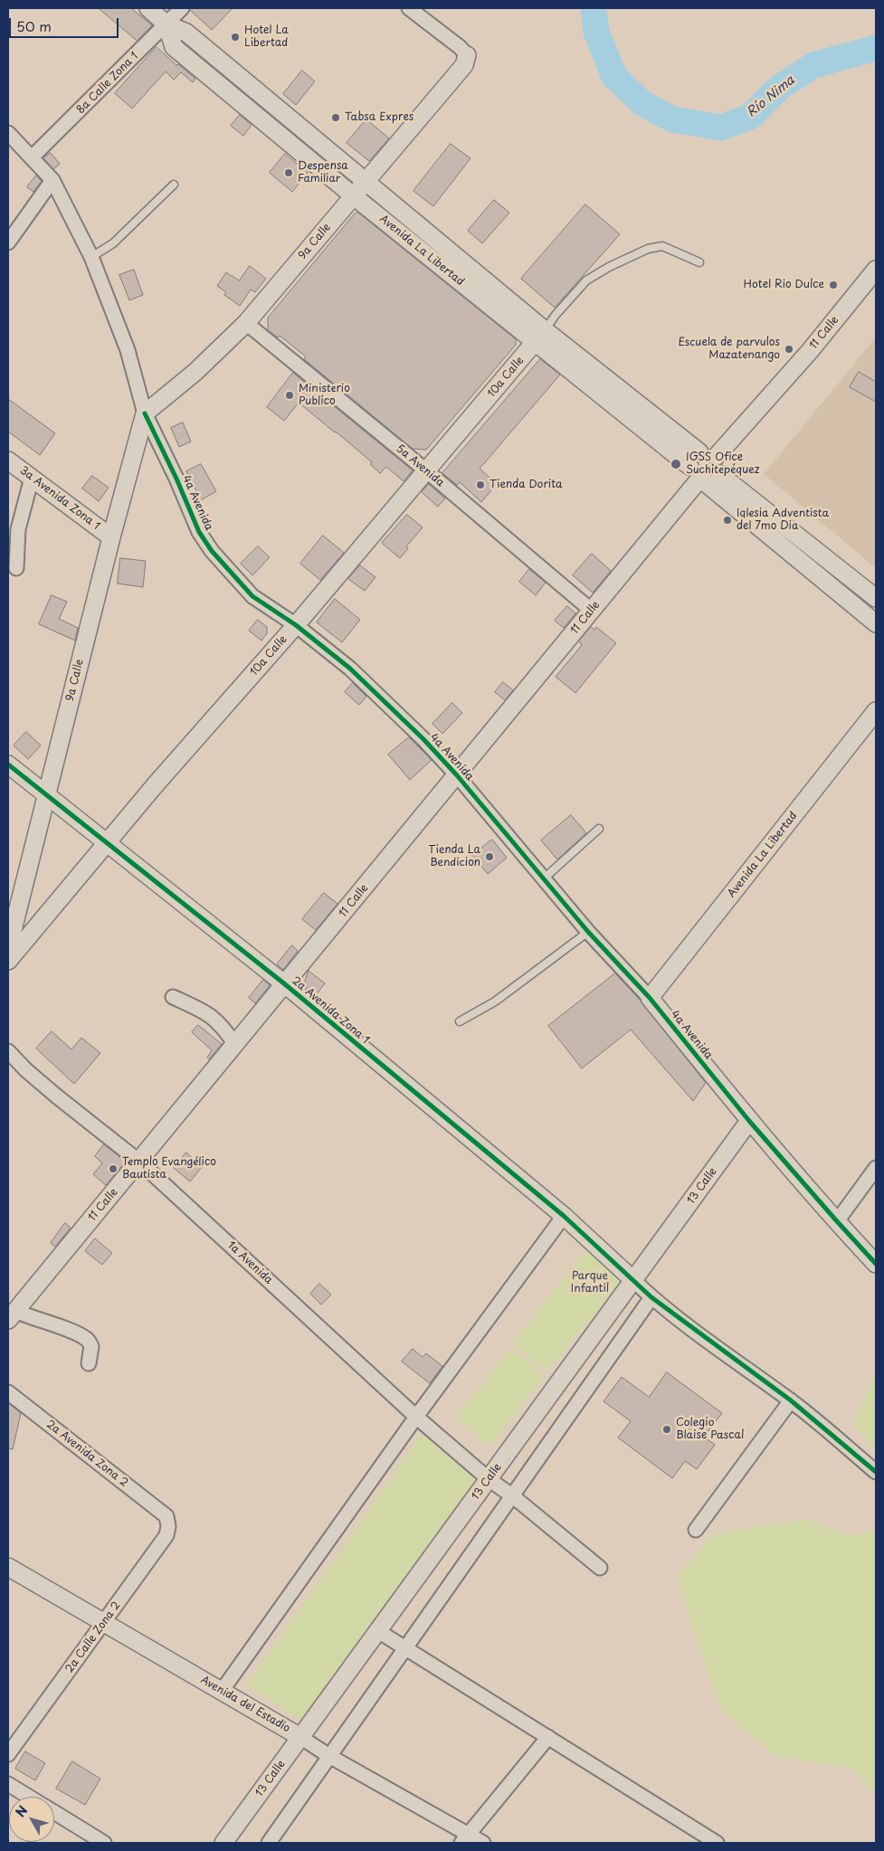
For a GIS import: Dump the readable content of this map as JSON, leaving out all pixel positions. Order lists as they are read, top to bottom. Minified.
{"streets":{"street":["8a Calle Zona 1","9a Calle","Avenida La Libertad","11 Calle","10a Calle","5a Avenida","3a Avenida Zona 1","4a Avenida","2a Avenida Zona 1","13 Calle","1a Avenida","2a Avenida Zona 2","2a Calle Zona 2","Avenida del Estadio"]},"crossings":[["8a Calle Zona 1","Avenida La Libertad"],["9a Calle","Avenida La Libertad"],["9a Calle","5a Avenida"],["9a Calle","3a Avenida Zona 1"],["9a Calle","4a Avenida"],["9a Calle","2a Avenida Zona 1"],["Avenida La Libertad","11 Calle"],["Avenida La Libertad","10a Calle"],["Avenida La Libertad","4a Avenida"],["11 Calle","5a Avenida"],["11 Calle","4a Avenida"],["11 Calle","2a Avenida Zona 1"],["11 Calle","1a Avenida"],["10a Calle","5a Avenida"],["10a Calle","4a Avenida"],["10a Calle","2a Avenida Zona 1"],["4a Avenida","13 Calle"],["2a Avenida Zona 1","13 Calle"],["13 Calle","1a Avenida"],["13 Calle","Avenida del Estadio"],["2a Avenida Zona 2","2a Calle Zona 2"],["2a Calle Zona 2","Avenida del Estadio"]],"water":["Río Nima"],"parks":["Parque Infantil"],"places":["Hotel La Libertad","Tabsa Expres","Despensa Familiar","Hotel Rio Dulce","Escuela de parvulos Mazatenango","Ministerio Publico","IGSS Ofice Suchitepéquez","Tienda Dorita","Iglesia Adventista del 7mo Dia","Tienda La Bendicion","Templo Evangélico Bautista","Colegio Blaise Pascal"],"scale_bar":"50 m","north":"top left"}
